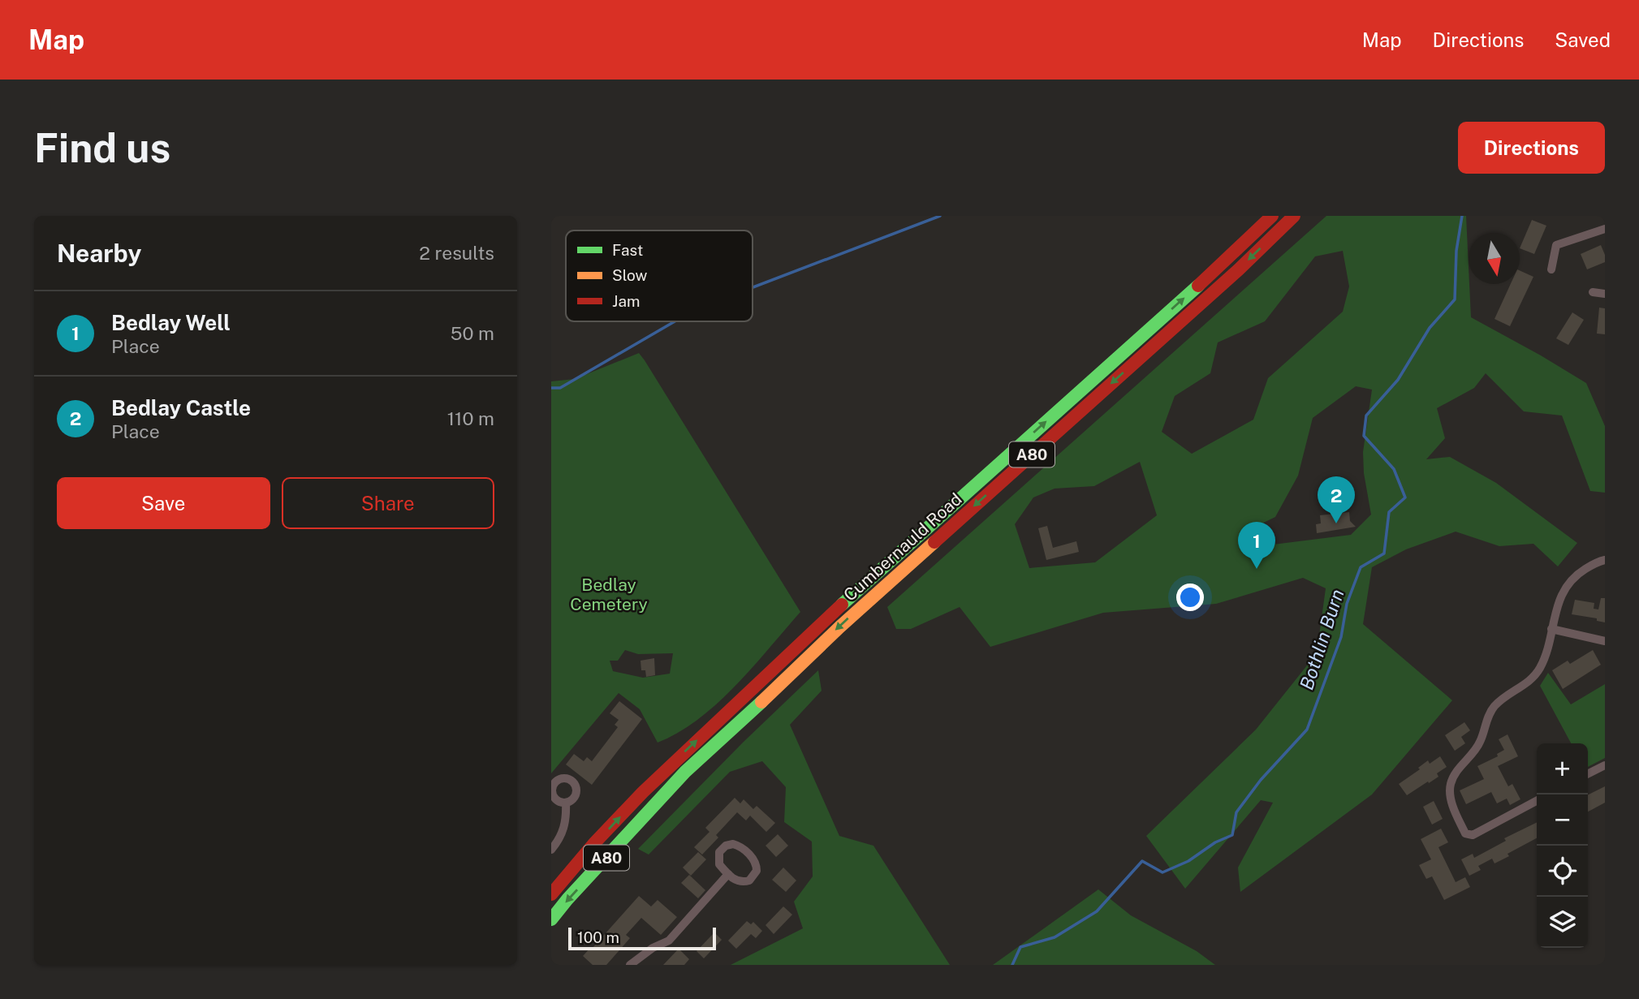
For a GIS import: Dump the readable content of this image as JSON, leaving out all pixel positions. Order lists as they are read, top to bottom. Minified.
{"streets":{"main road":["A80","Cumbernauld Road"]},"water":["Bothlin Burn"],"parks":["Bedlay Cemetery"],"legend":["Fast","Slow","Jam"],"scale_bar":"100 m","north":"bottom","page":{"header":"Map","nav":["Map","Directions","Saved"],"buttons":["Directions",["Save","Share"]],"title":"Find us","heading":["Nearby","2 results"],"list":[{"mark":"1","name":"Bedlay Well","note":"Place","value":"50 m"},{"mark":"2","name":"Bedlay Castle","note":"Place","value":"110 m"}],"pins":["2","1"],"map_buttons":["+","−"],"scale":"100 m"}}
